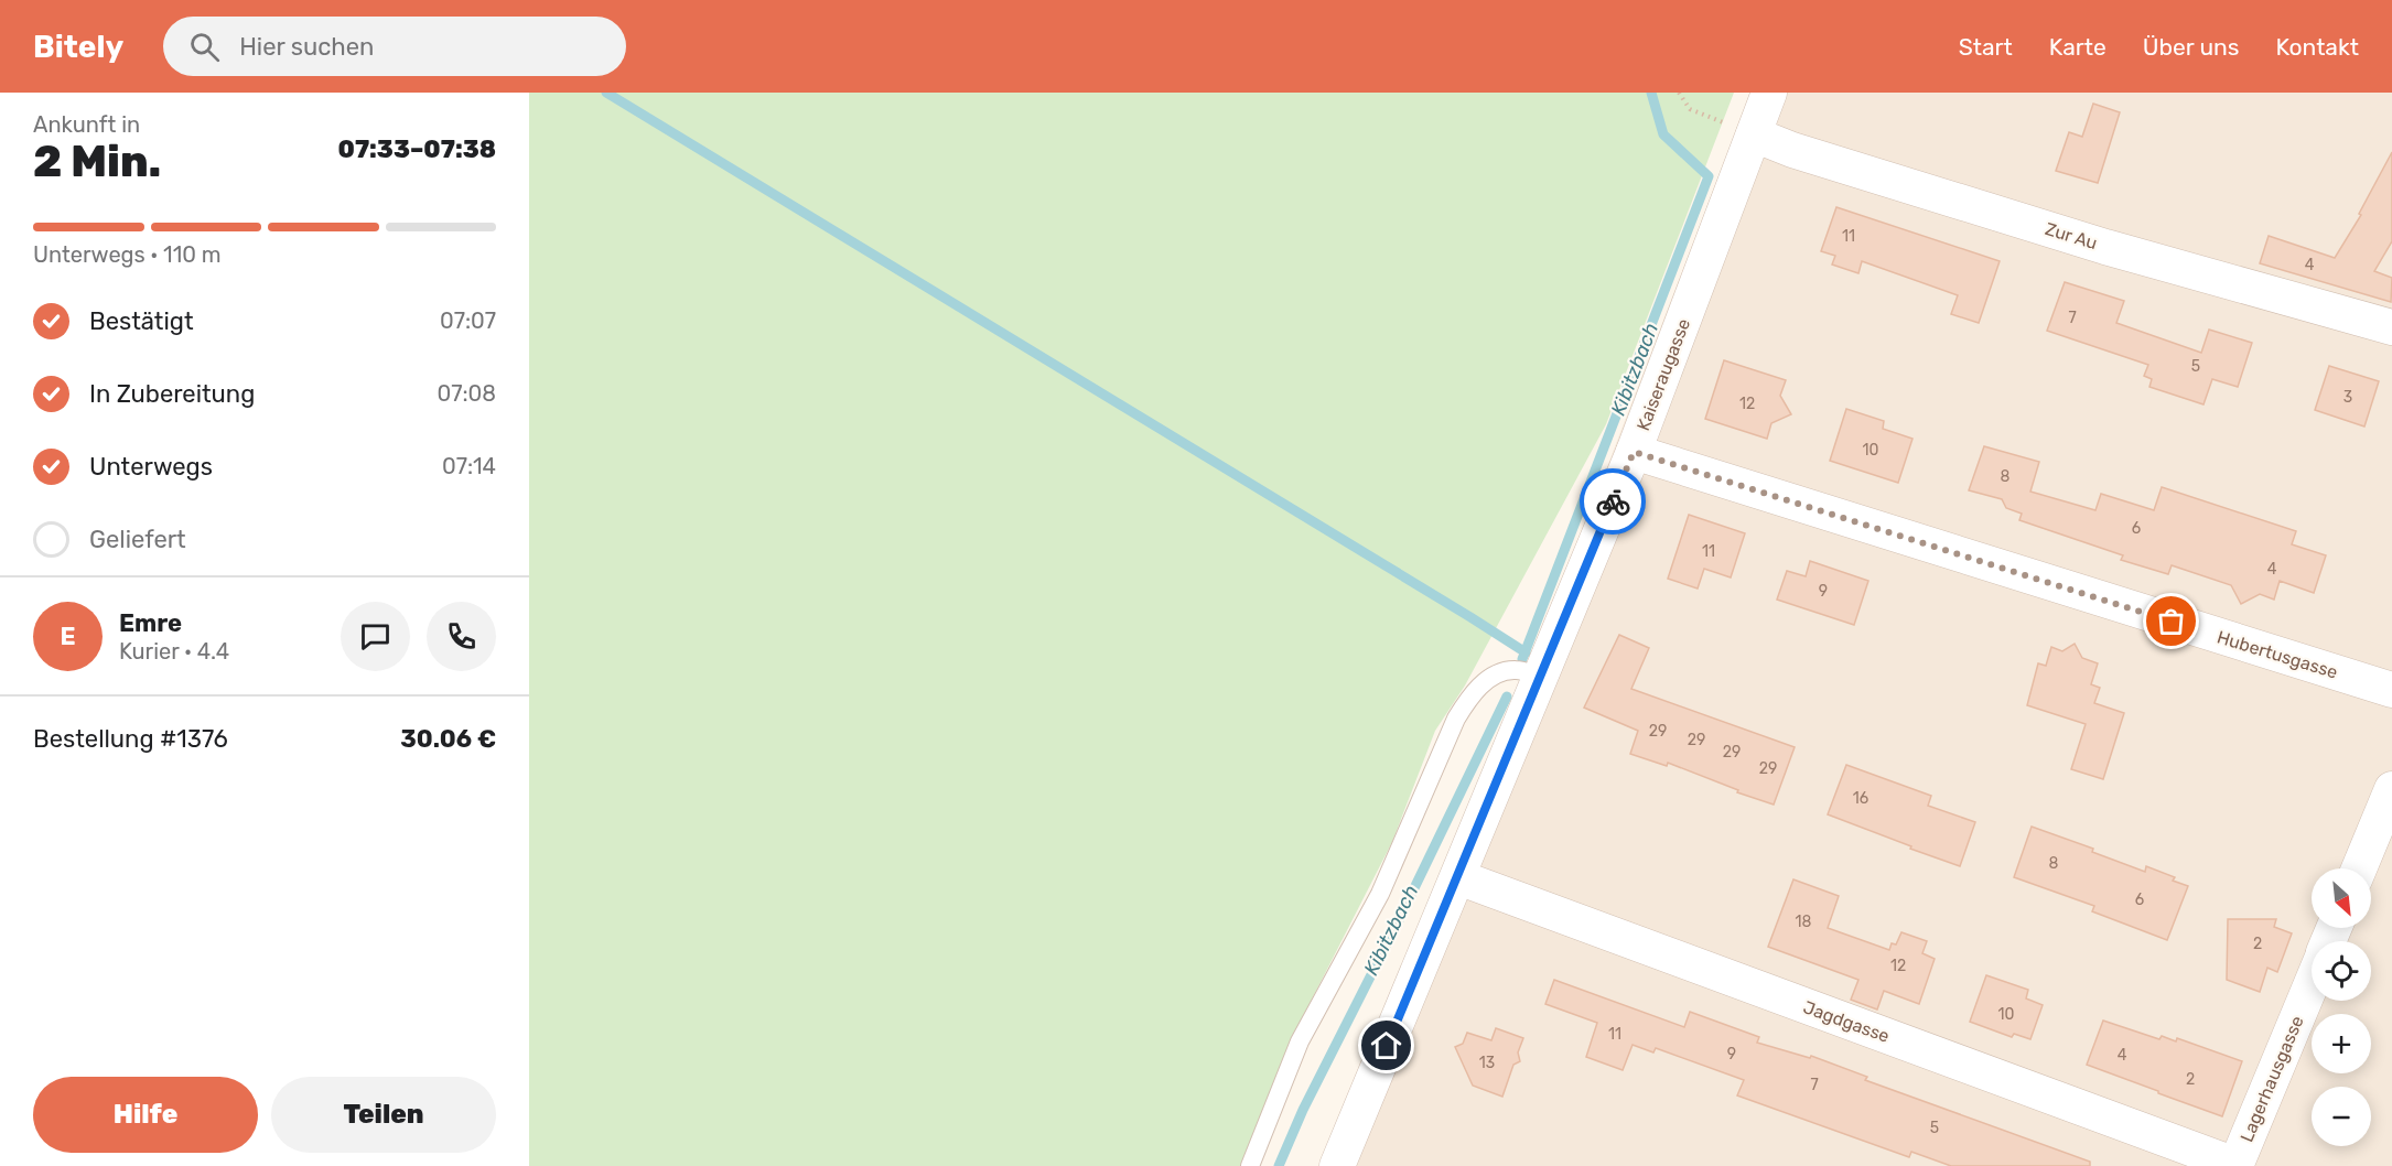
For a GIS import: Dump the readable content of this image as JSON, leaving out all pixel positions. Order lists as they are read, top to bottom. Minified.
{"streets":{"street":["Zur Au","Kaiseraugasse","Hubertusgasse","Jagdgasse","Lagerhausgasse"]},"crossings":[["Zur Au","Kaiseraugasse"],["Kaiseraugasse","Hubertusgasse"],["Kaiseraugasse","Jagdgasse"],["Jagdgasse","Lagerhausgasse"]],"water":["Kibitzbach"],"house_numbers":["11","4","7","5","3","12","10","8","6","11","4","9","29","29","29","29","16","8","6","18","2","12","10","11","9","4","13","2","7","5"],"north":"bottom right","page":{"header":"Bitely","search":"Hier suchen","nav":["Start","Karte","Über uns","Kontakt"],"heading":["2 Min.","Ankunft in","07:33–07:38"],"panel":["Emre","Kurier · 4.4","Bestellung #1376","30.06 €"],"bar":"Unterwegs · 110 m","list":[["Bestätigt","07:07"],["In Zubereitung","07:08"],["Unterwegs","07:14"],"Geliefert"],"round":"E","map_buttons":["+","−"],"buttons":["Hilfe","Teilen"]}}
